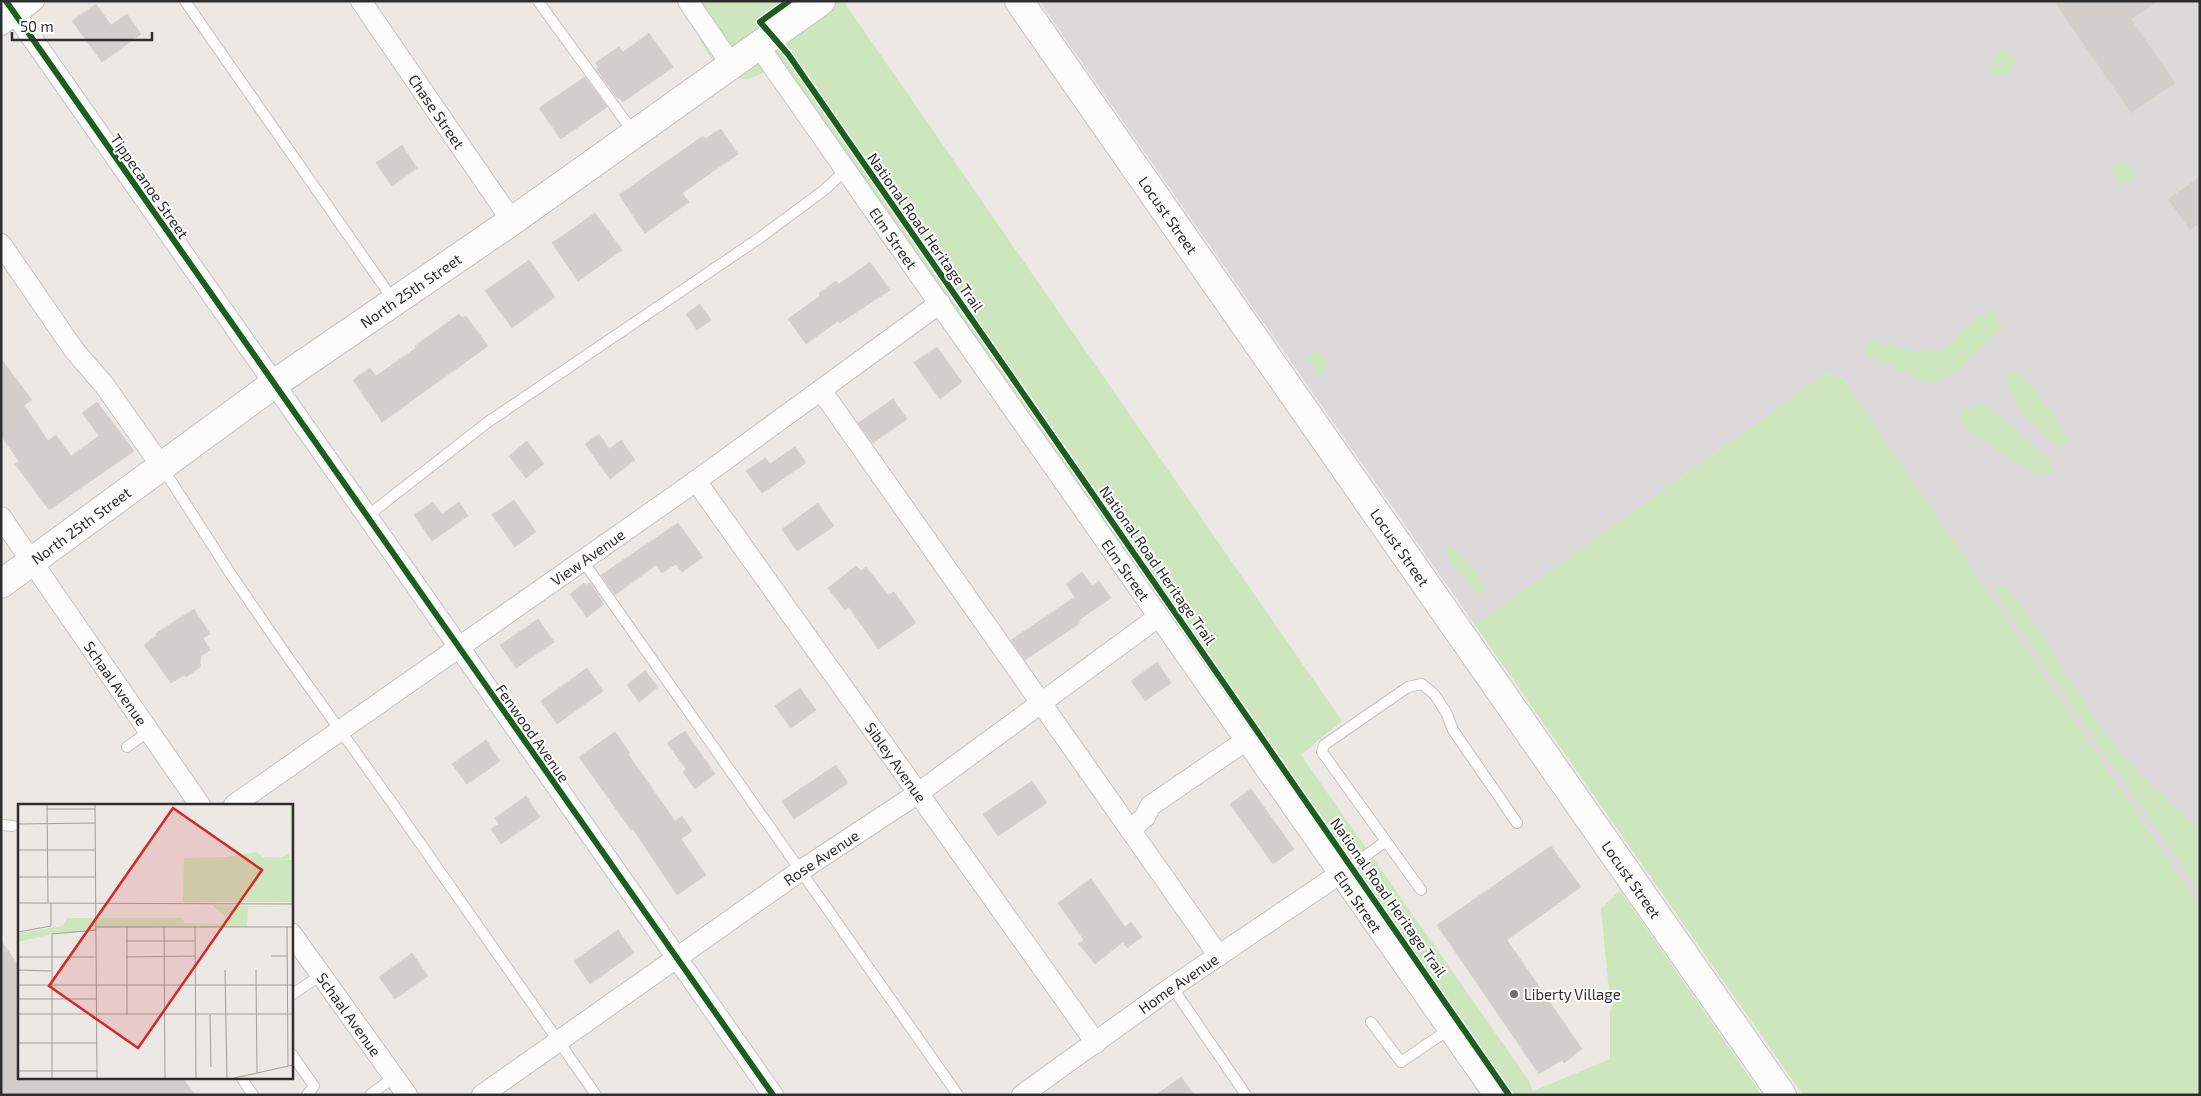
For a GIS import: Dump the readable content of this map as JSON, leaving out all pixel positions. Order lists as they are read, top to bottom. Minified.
{"streets":{"street":["Chase Street","Tippecanoe Street","Locust Street","Elm Street","North 25th Street","View Avenue","Schaal Avenue","Fenwood Avenue","Sibley Avenue","Rose Avenue","Home Avenue"],"cycle path":["National Road Heritage Trail"]},"crossings":[["Chase Street","North 25th Street"],["Tippecanoe Street","North 25th Street"],["Tippecanoe Street","Fenwood Avenue"],["Elm Street","North 25th Street"],["Elm Street","View Avenue"],["Elm Street","Rose Avenue"],["Elm Street","Home Avenue"],["North 25th Street","Schaal Avenue"],["North 25th Street","Fenwood Avenue"],["View Avenue","Fenwood Avenue"],["View Avenue","Sibley Avenue"],["Fenwood Avenue","Rose Avenue"],["Sibley Avenue","Rose Avenue"],["Sibley Avenue","Home Avenue"]],"places":["Liberty Village"],"scale_bar":"50 m"}
